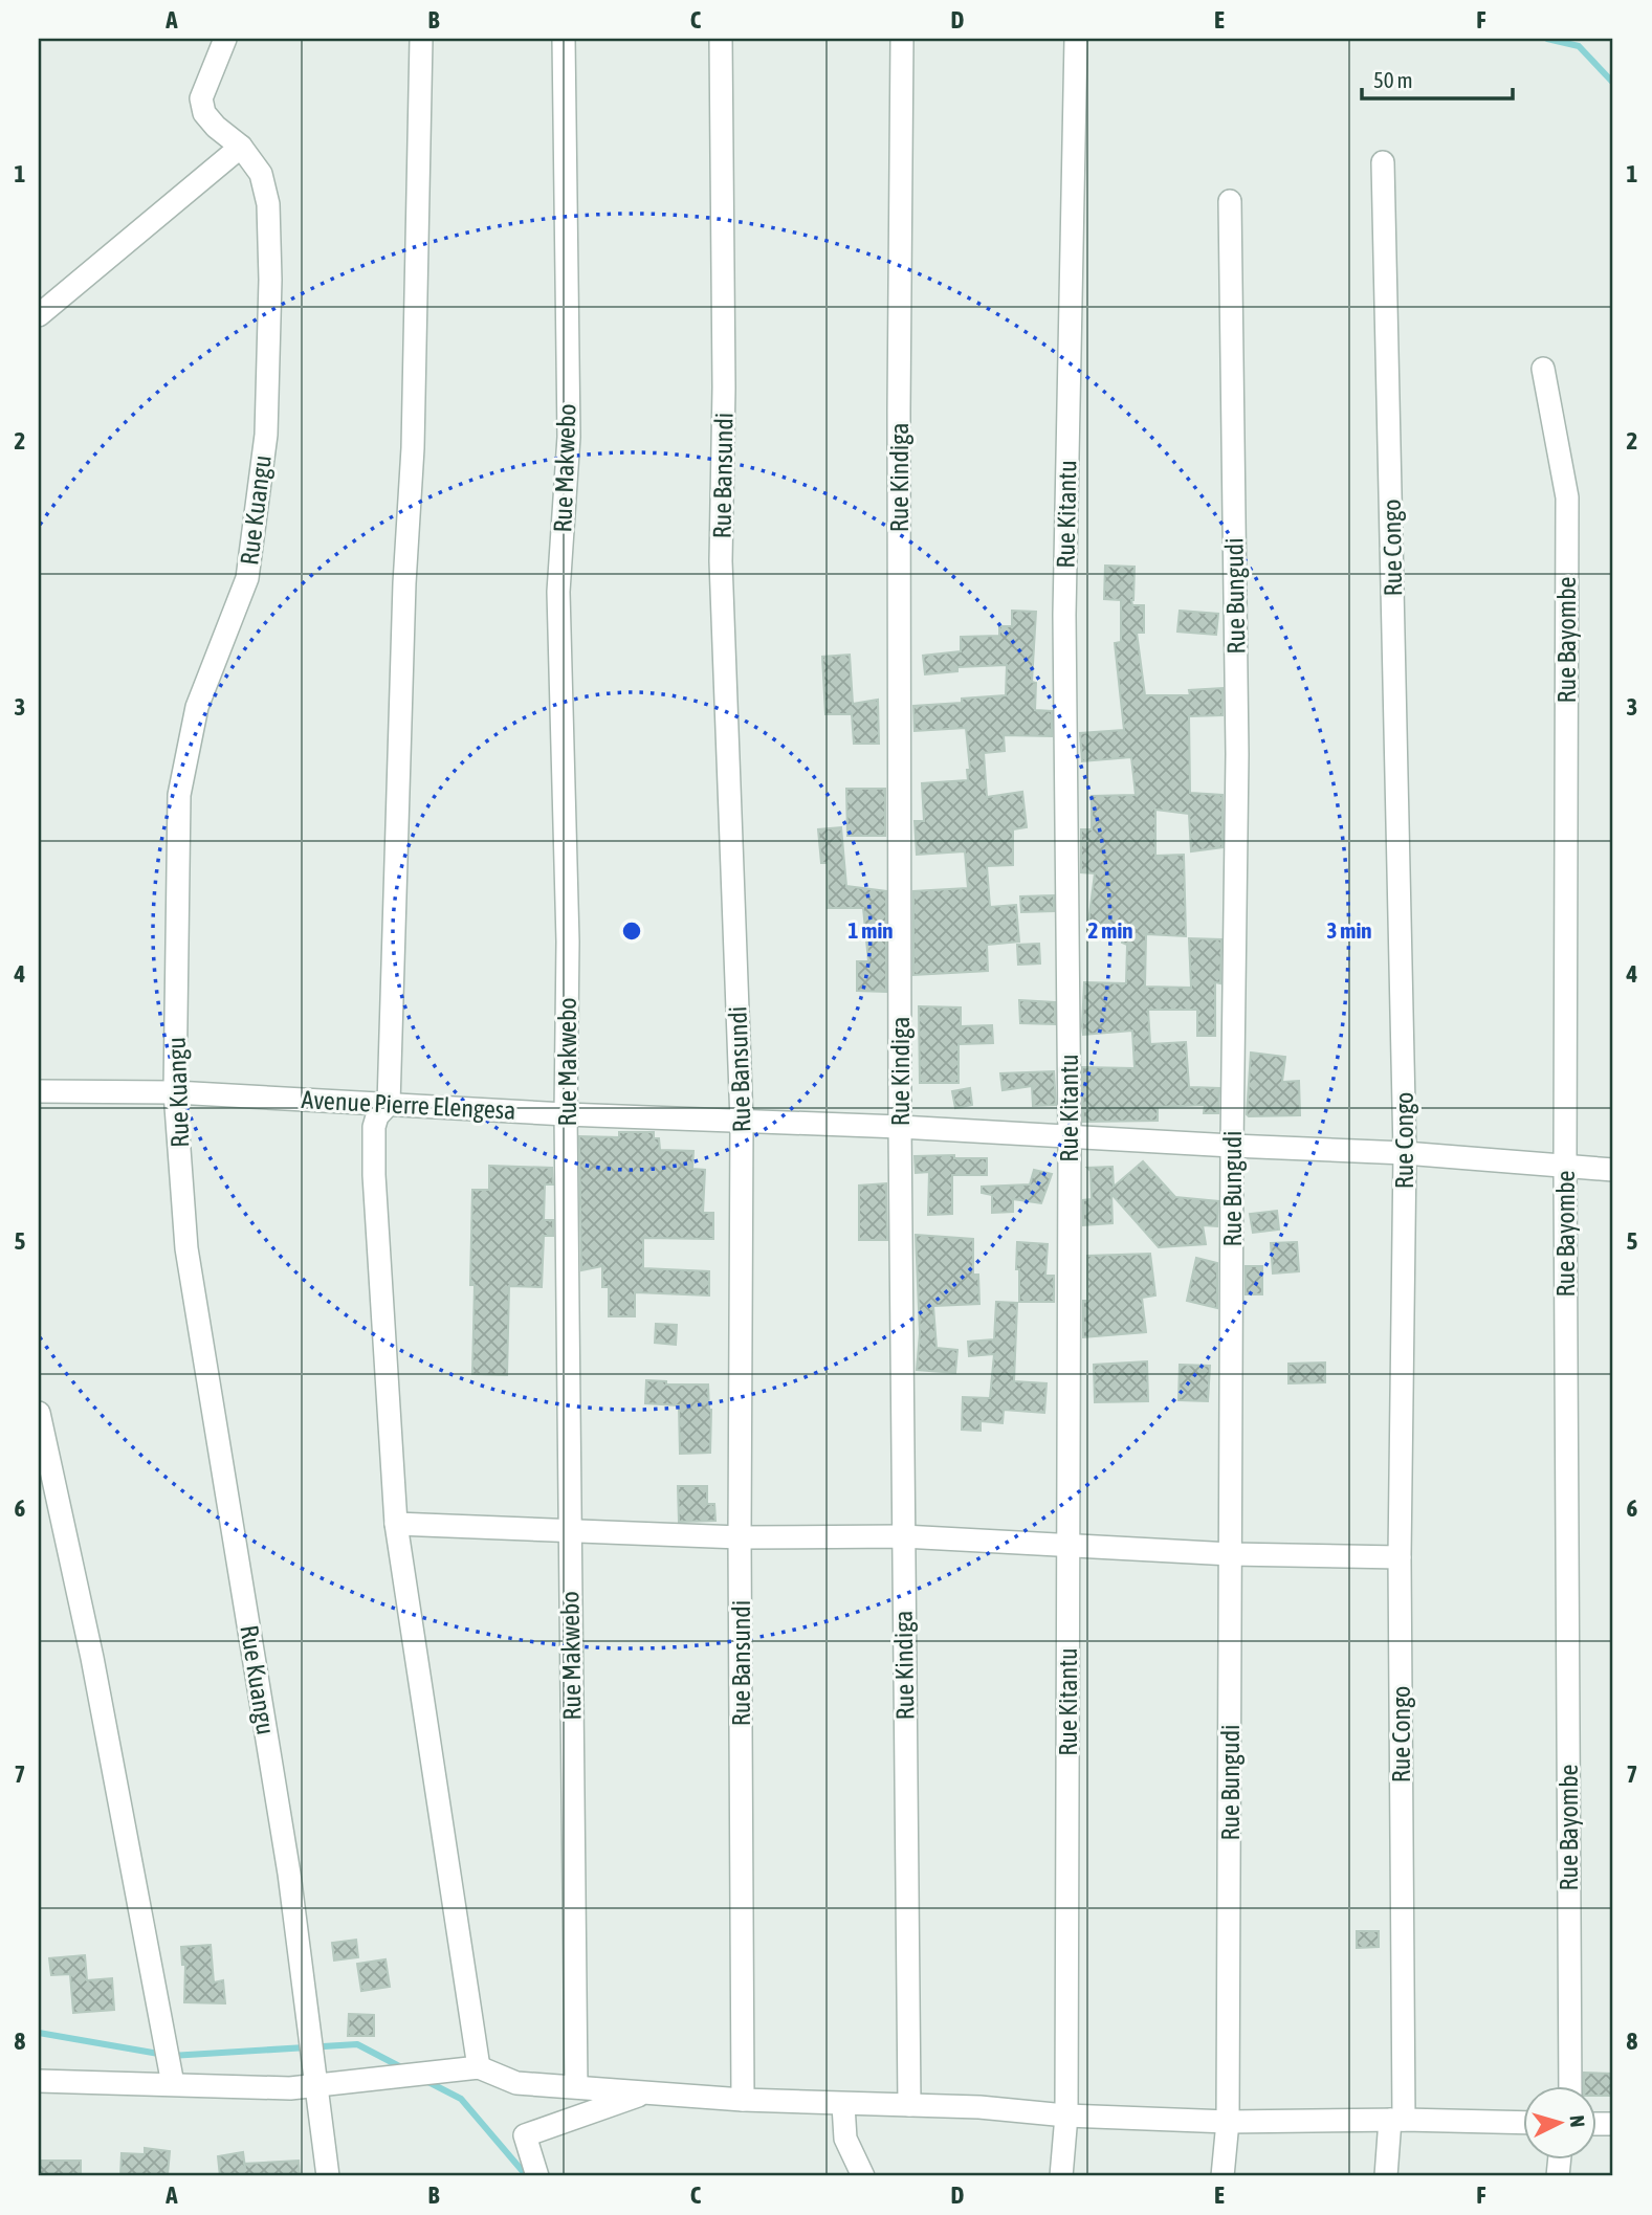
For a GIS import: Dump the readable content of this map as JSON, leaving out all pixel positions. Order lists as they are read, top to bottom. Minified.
{"streets":{"street":["Rue Makwebo","Rue Bansundi","Rue Kindiga","Rue Kuangu","Rue Kitantu","Rue Congo","Rue Bungudi","Rue Bayombe","Avenue Pierre Elengesa"]},"crossings":[["Rue Makwebo","Avenue Pierre Elengesa"],["Rue Bansundi","Avenue Pierre Elengesa"],["Rue Kindiga","Avenue Pierre Elengesa"],["Rue Kuangu","Avenue Pierre Elengesa"],["Rue Kitantu","Avenue Pierre Elengesa"],["Rue Congo","Avenue Pierre Elengesa"],["Rue Bungudi","Avenue Pierre Elengesa"],["Rue Bayombe","Avenue Pierre Elengesa"]],"scale_bar":"50 m","north":"right","grid":{"columns":["A","B","C","D","E","F"],"rows":["1","2","3","4","5","6","7","8"]},"rings":["1 min","2 min","3 min"]}
